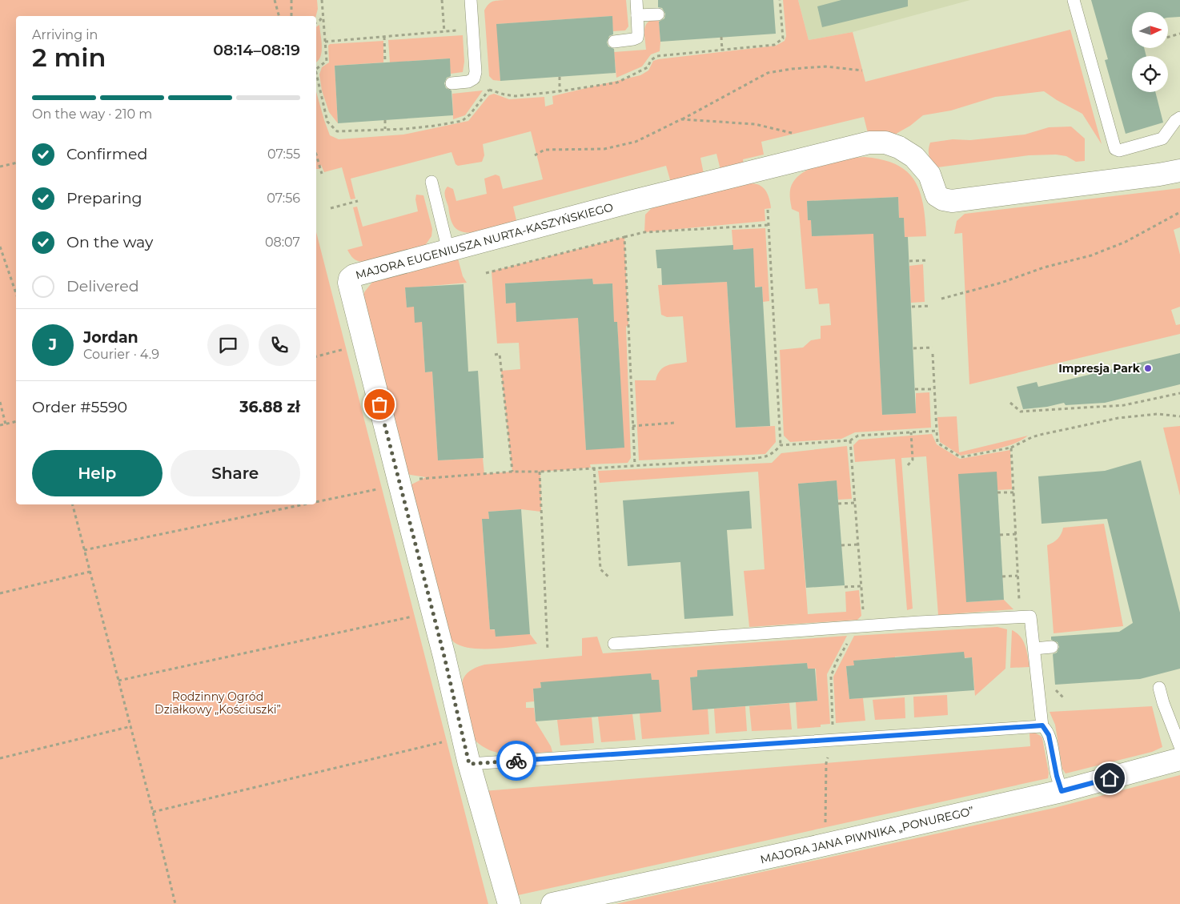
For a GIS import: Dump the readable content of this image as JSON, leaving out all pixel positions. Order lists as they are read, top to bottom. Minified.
{"streets":{"street":["MAJORA EUGENIUSZA NURTA-KASZYŃSKIEGO","MAJORA JANA PIWNIKA „PONUREGO”"]},"parks":["Rodzinny Ogród Działkowy „Kościuszki”"],"places":["Impresja Park"],"north":"right","page":{"heading":["2 min","Arriving in","08:14–08:19"],"panel":["Jordan","Courier · 4.9","Order #5590","36.88 zł"],"bar":"On the way · 210 m","list":[["Confirmed","07:55"],["Preparing","07:56"],["On the way","08:07"],"Delivered"],"round":"J","buttons":["Help","Share"]}}
